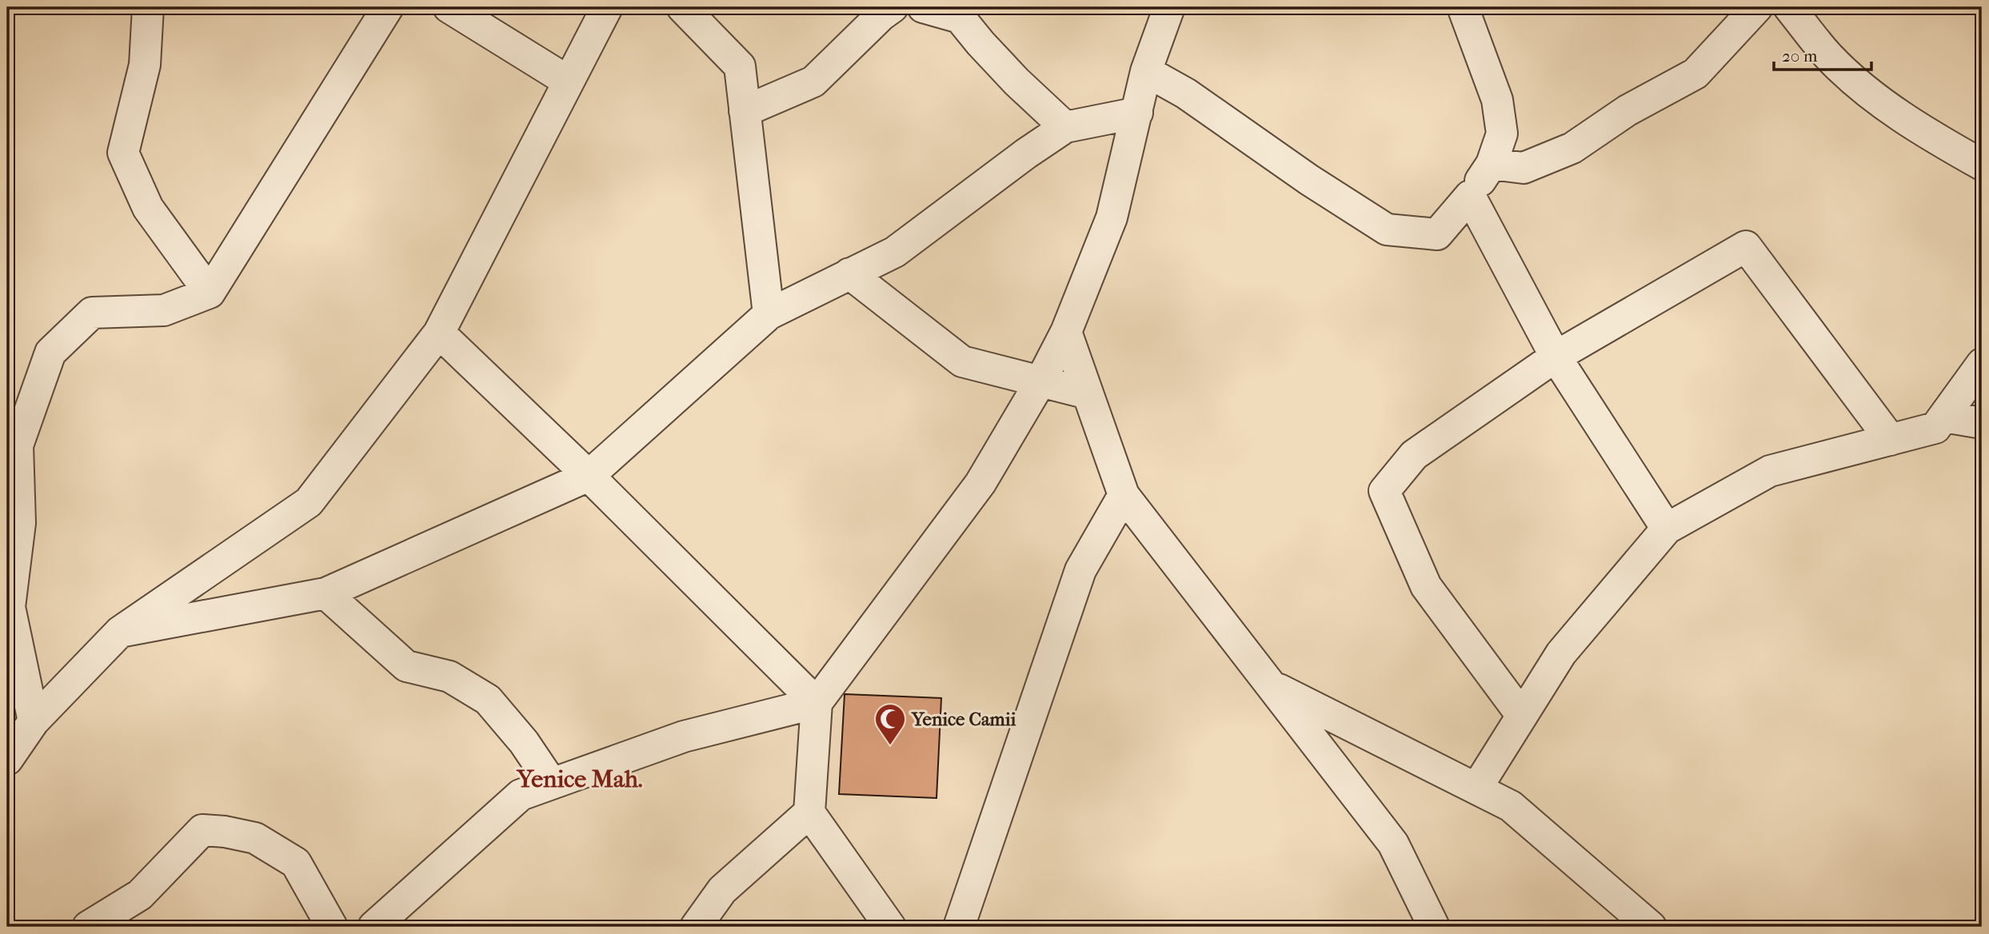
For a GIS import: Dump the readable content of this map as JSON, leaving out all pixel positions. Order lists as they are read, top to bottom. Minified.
{"districts":["Yenice Mah."],"places":{"mosque":["Yenice Camii"]},"scale_bar":"20 m"}
